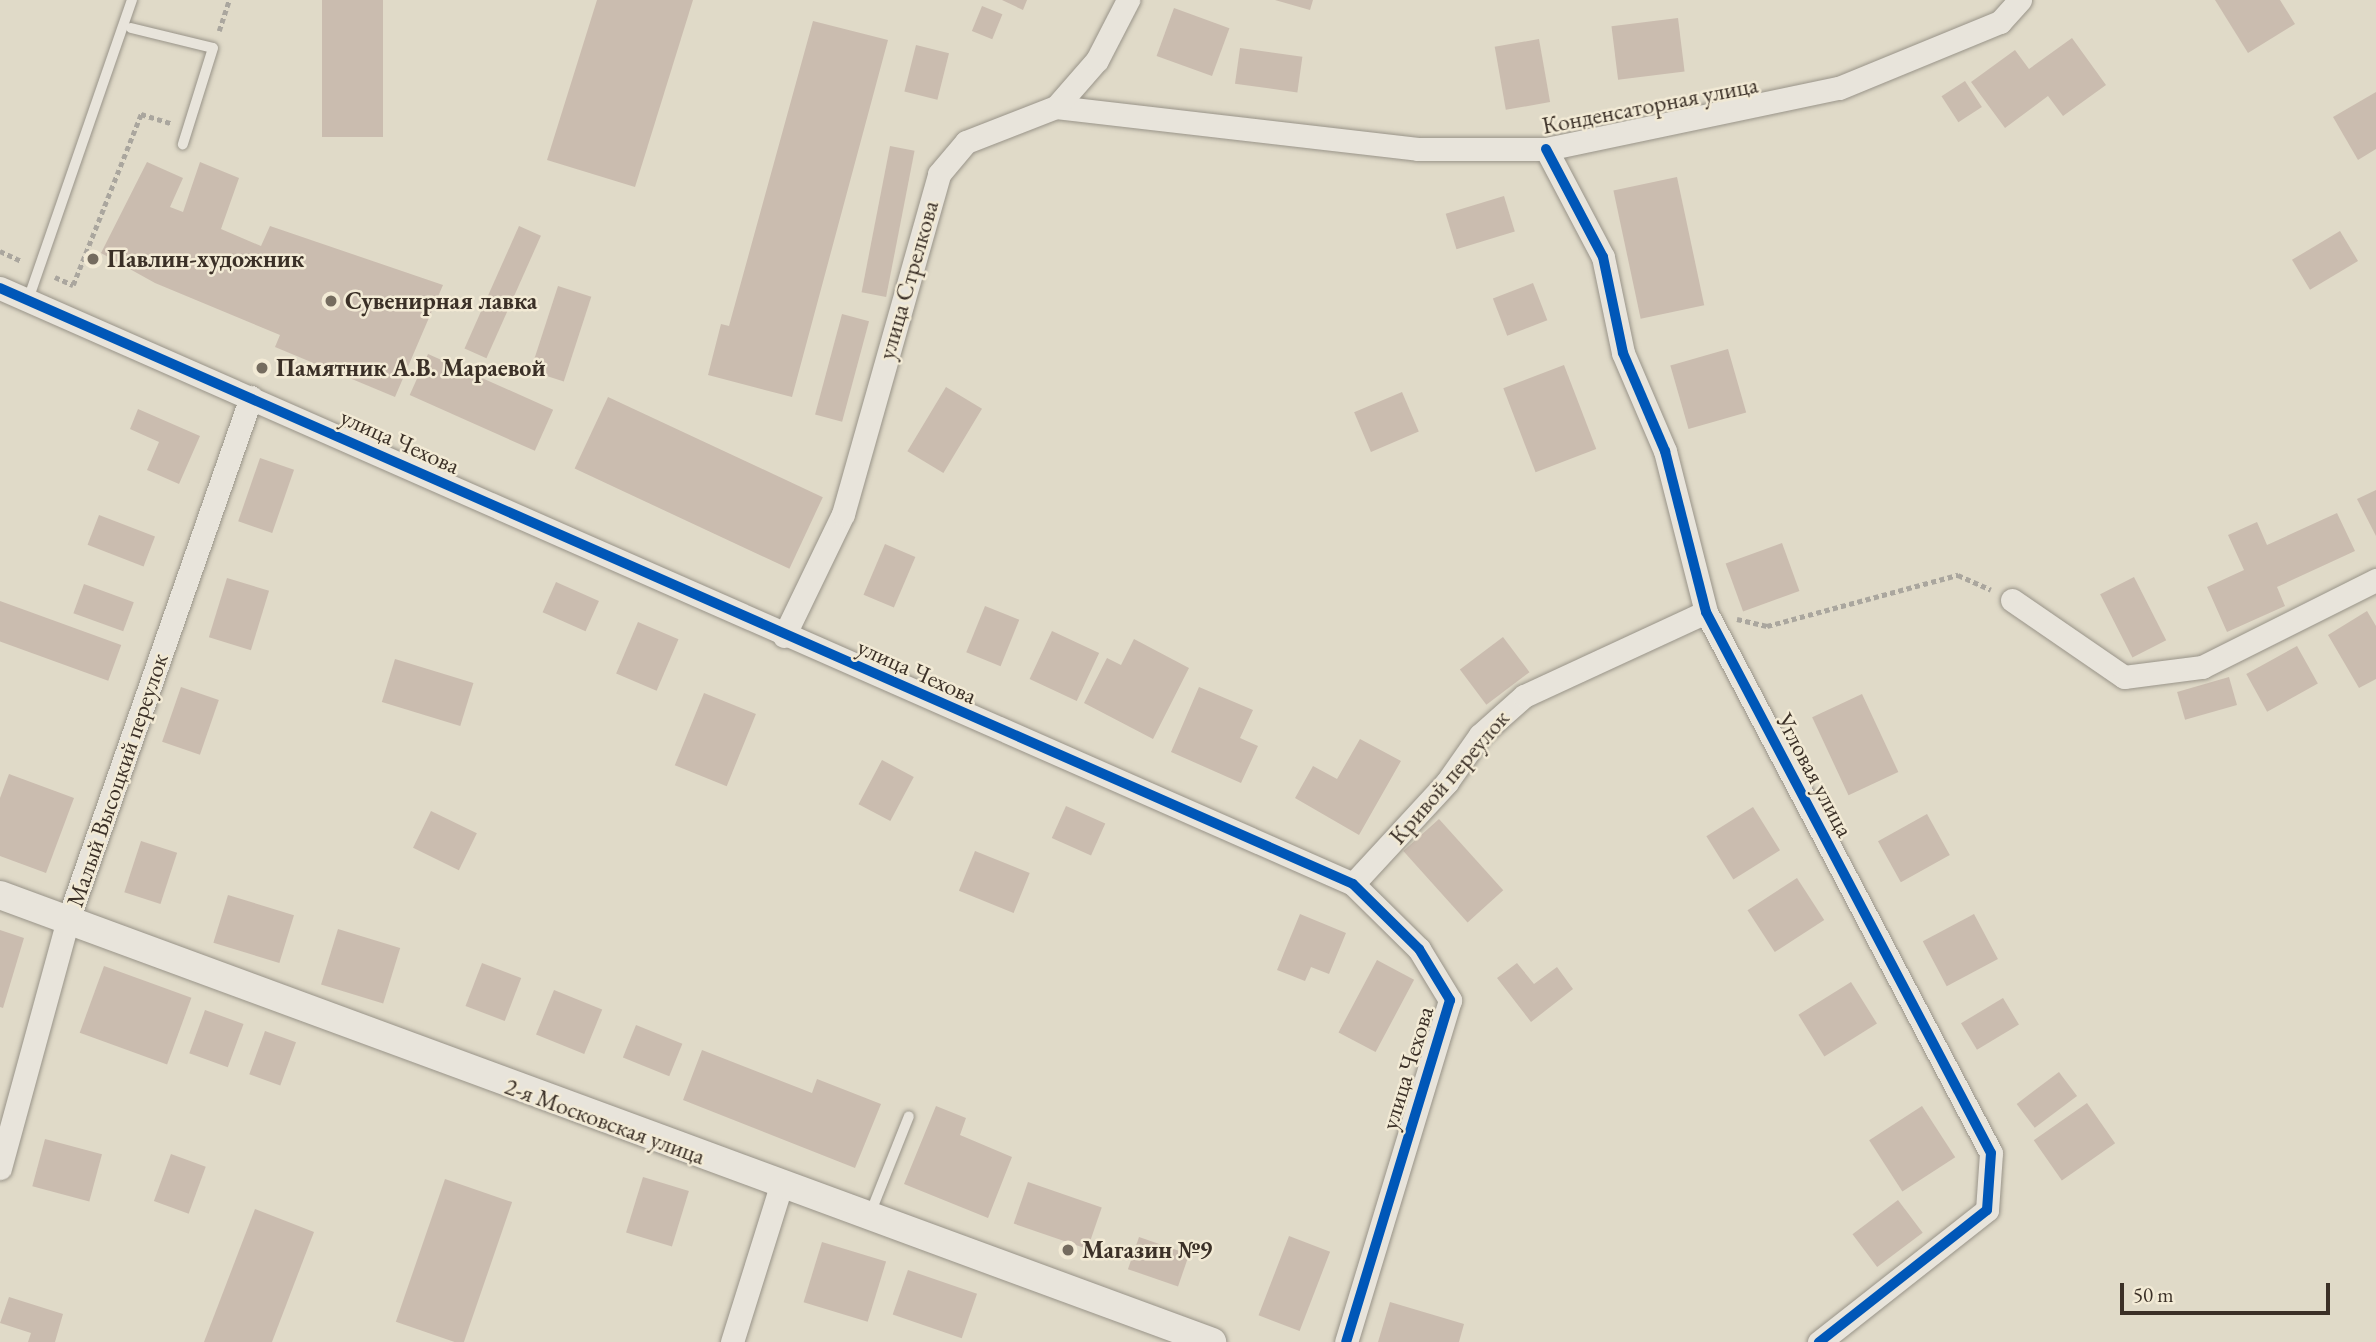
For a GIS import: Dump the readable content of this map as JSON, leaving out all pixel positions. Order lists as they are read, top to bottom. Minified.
{"streets":{"street":["Конденсаторная улица","улица Стрелкова","улица Чехова","Угловая улица","Кривой переулок","Малый Высоцкий переулок","2-я Московская улица"]},"crossings":[["Конденсаторная улица","улица Стрелкова"],["Конденсаторная улица","Угловая улица"],["улица Стрелкова","улица Чехова"],["улица Чехова","Кривой переулок"],["улица Чехова","Малый Высоцкий переулок"],["Угловая улица","Кривой переулок"],["Малый Высоцкий переулок","2-я Московская улица"]],"places":["Павлин-художник","Сувенирная лавка","Памятник А.В. Мараевой","Магазин №9"],"scale_bar":"50 m"}
